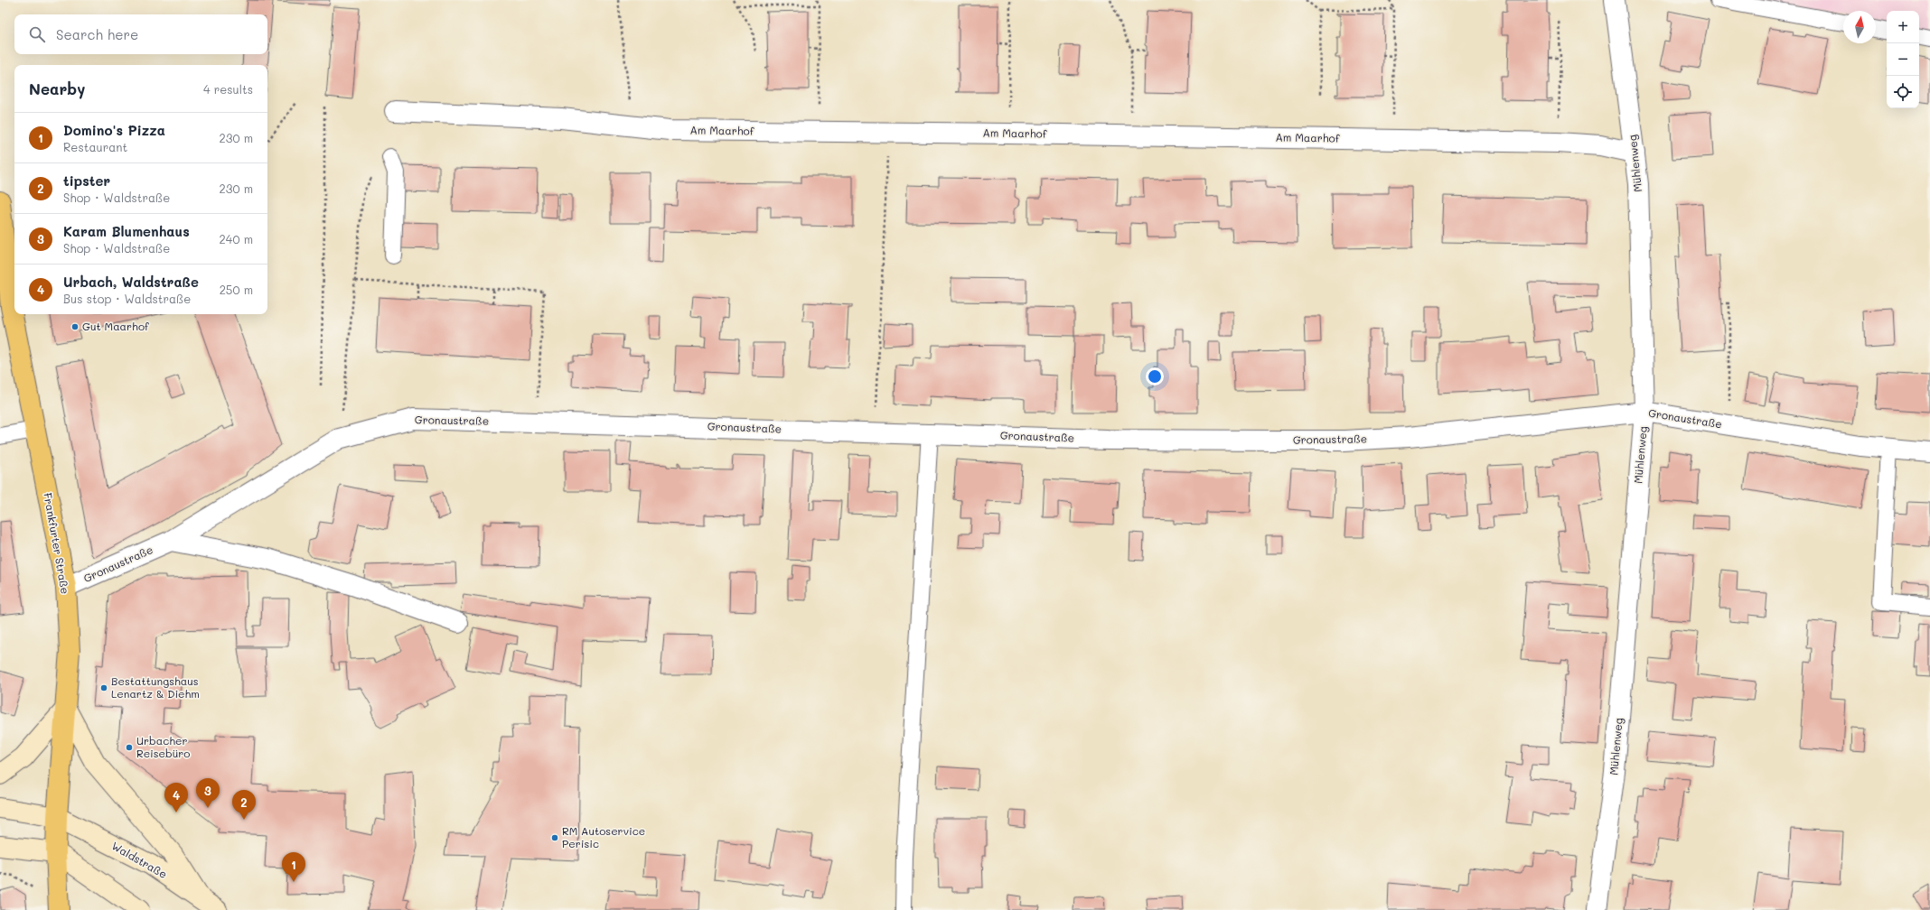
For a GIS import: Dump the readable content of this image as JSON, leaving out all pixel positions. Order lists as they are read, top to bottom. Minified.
{"streets":{"main road":["Frankfurter Straße","Waldstraße"],"street":["Am Maarhof","Mühlenweg","Gronaustraße"]},"crossings":[["Am Maarhof","Mühlenweg"],["Mühlenweg","Gronaustraße"],["Gronaustraße","Frankfurter Straße"],["Frankfurter Straße","Waldstraße"]],"places":["Gut Maarhof","Bestattungshaus Lenartz & Diehm","Urbacher Reisebüro","RM Autoservice Perisic"],"north":"top","page":{"map_buttons":["+","−"],"search":"Search here","heading":["Nearby","4 results"],"list":[{"mark":"1","name":"Domino's Pizza","note":"Restaurant","value":"230 m"},{"mark":"2","name":"tipster","note":"Shop · Waldstraße","value":"230 m"},{"mark":"3","name":"Karam Blumenhaus","note":"Shop · Waldstraße","value":"240 m"},{"mark":"4","name":"Urbach, Waldstraße","note":"Bus stop · Waldstraße","value":"250 m"}],"pins":["3","4","2","1"]}}
